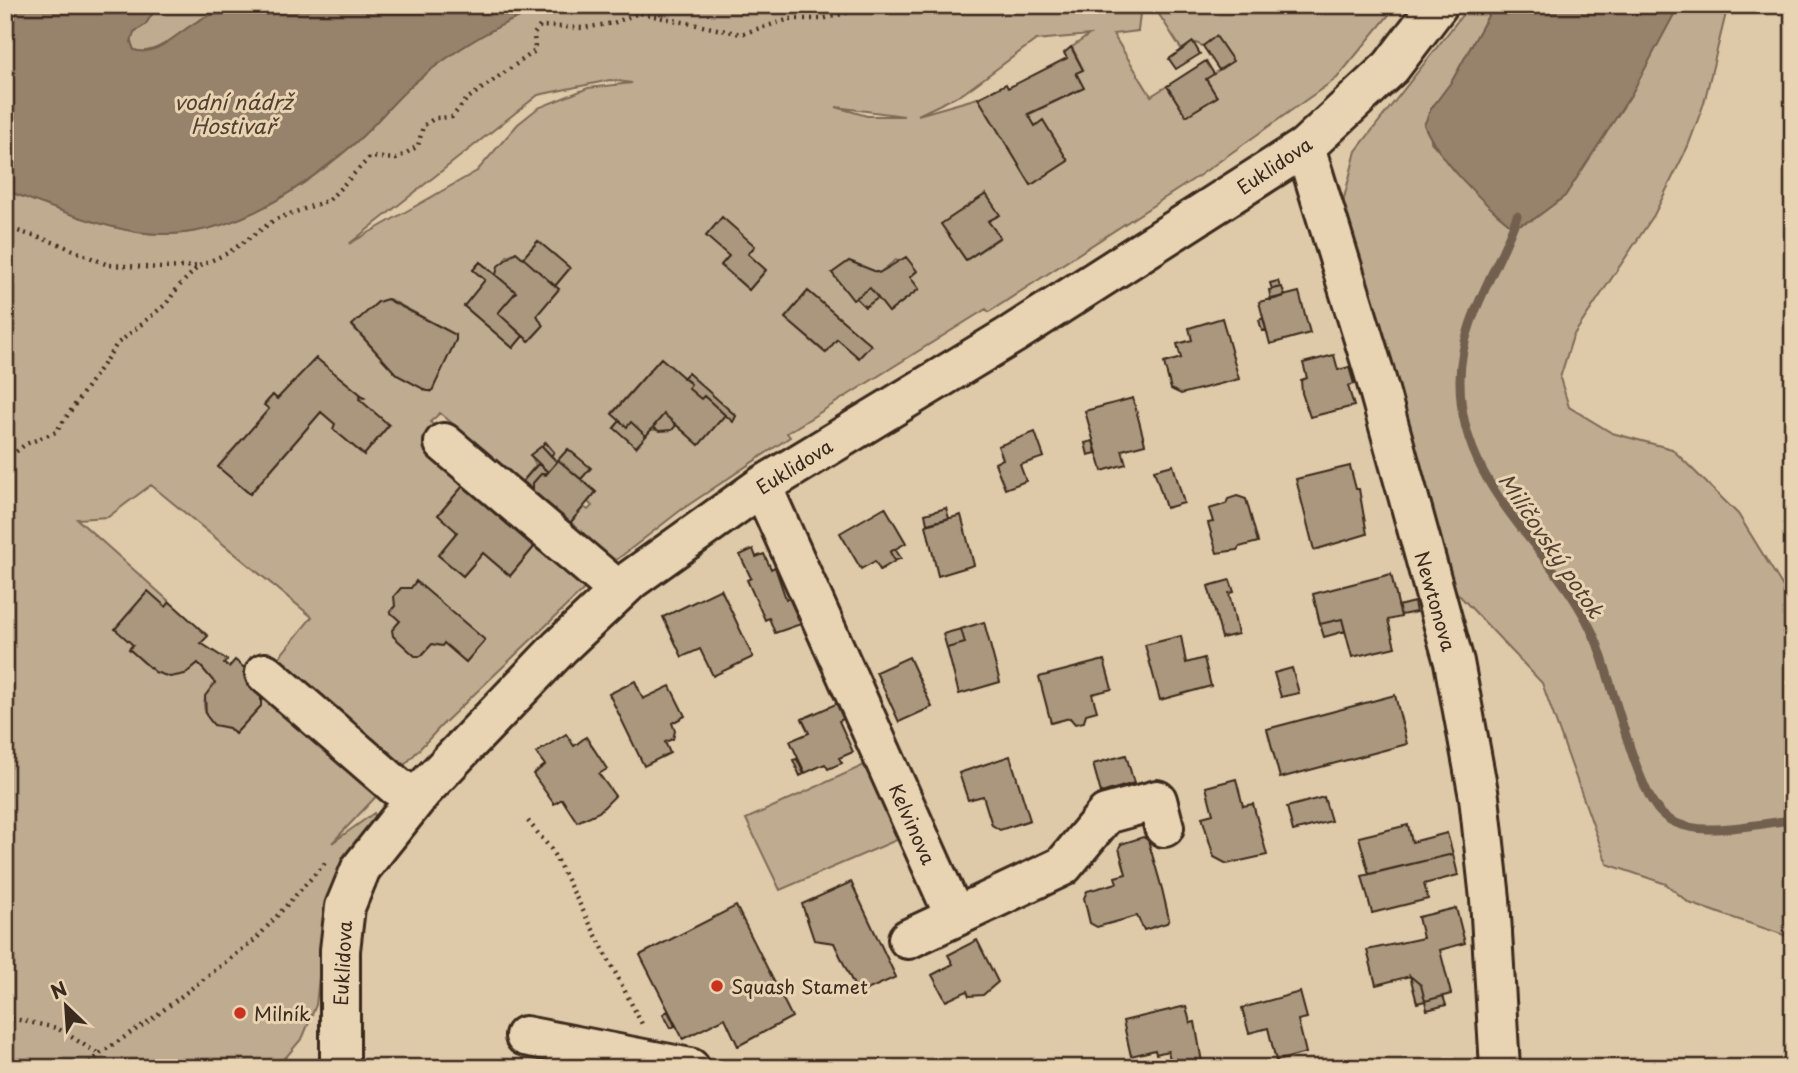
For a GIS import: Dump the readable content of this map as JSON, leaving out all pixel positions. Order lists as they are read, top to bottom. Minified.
{"streets":{"street":["Euklidova","Newtonova","Kelvinova"]},"crossings":[["Euklidova","Newtonova"],["Euklidova","Kelvinova"]],"water":["vodní nádrž Hostivař","Milíčovský potok"],"places":["Squash Stamet","Milník"],"north":"top left"}
